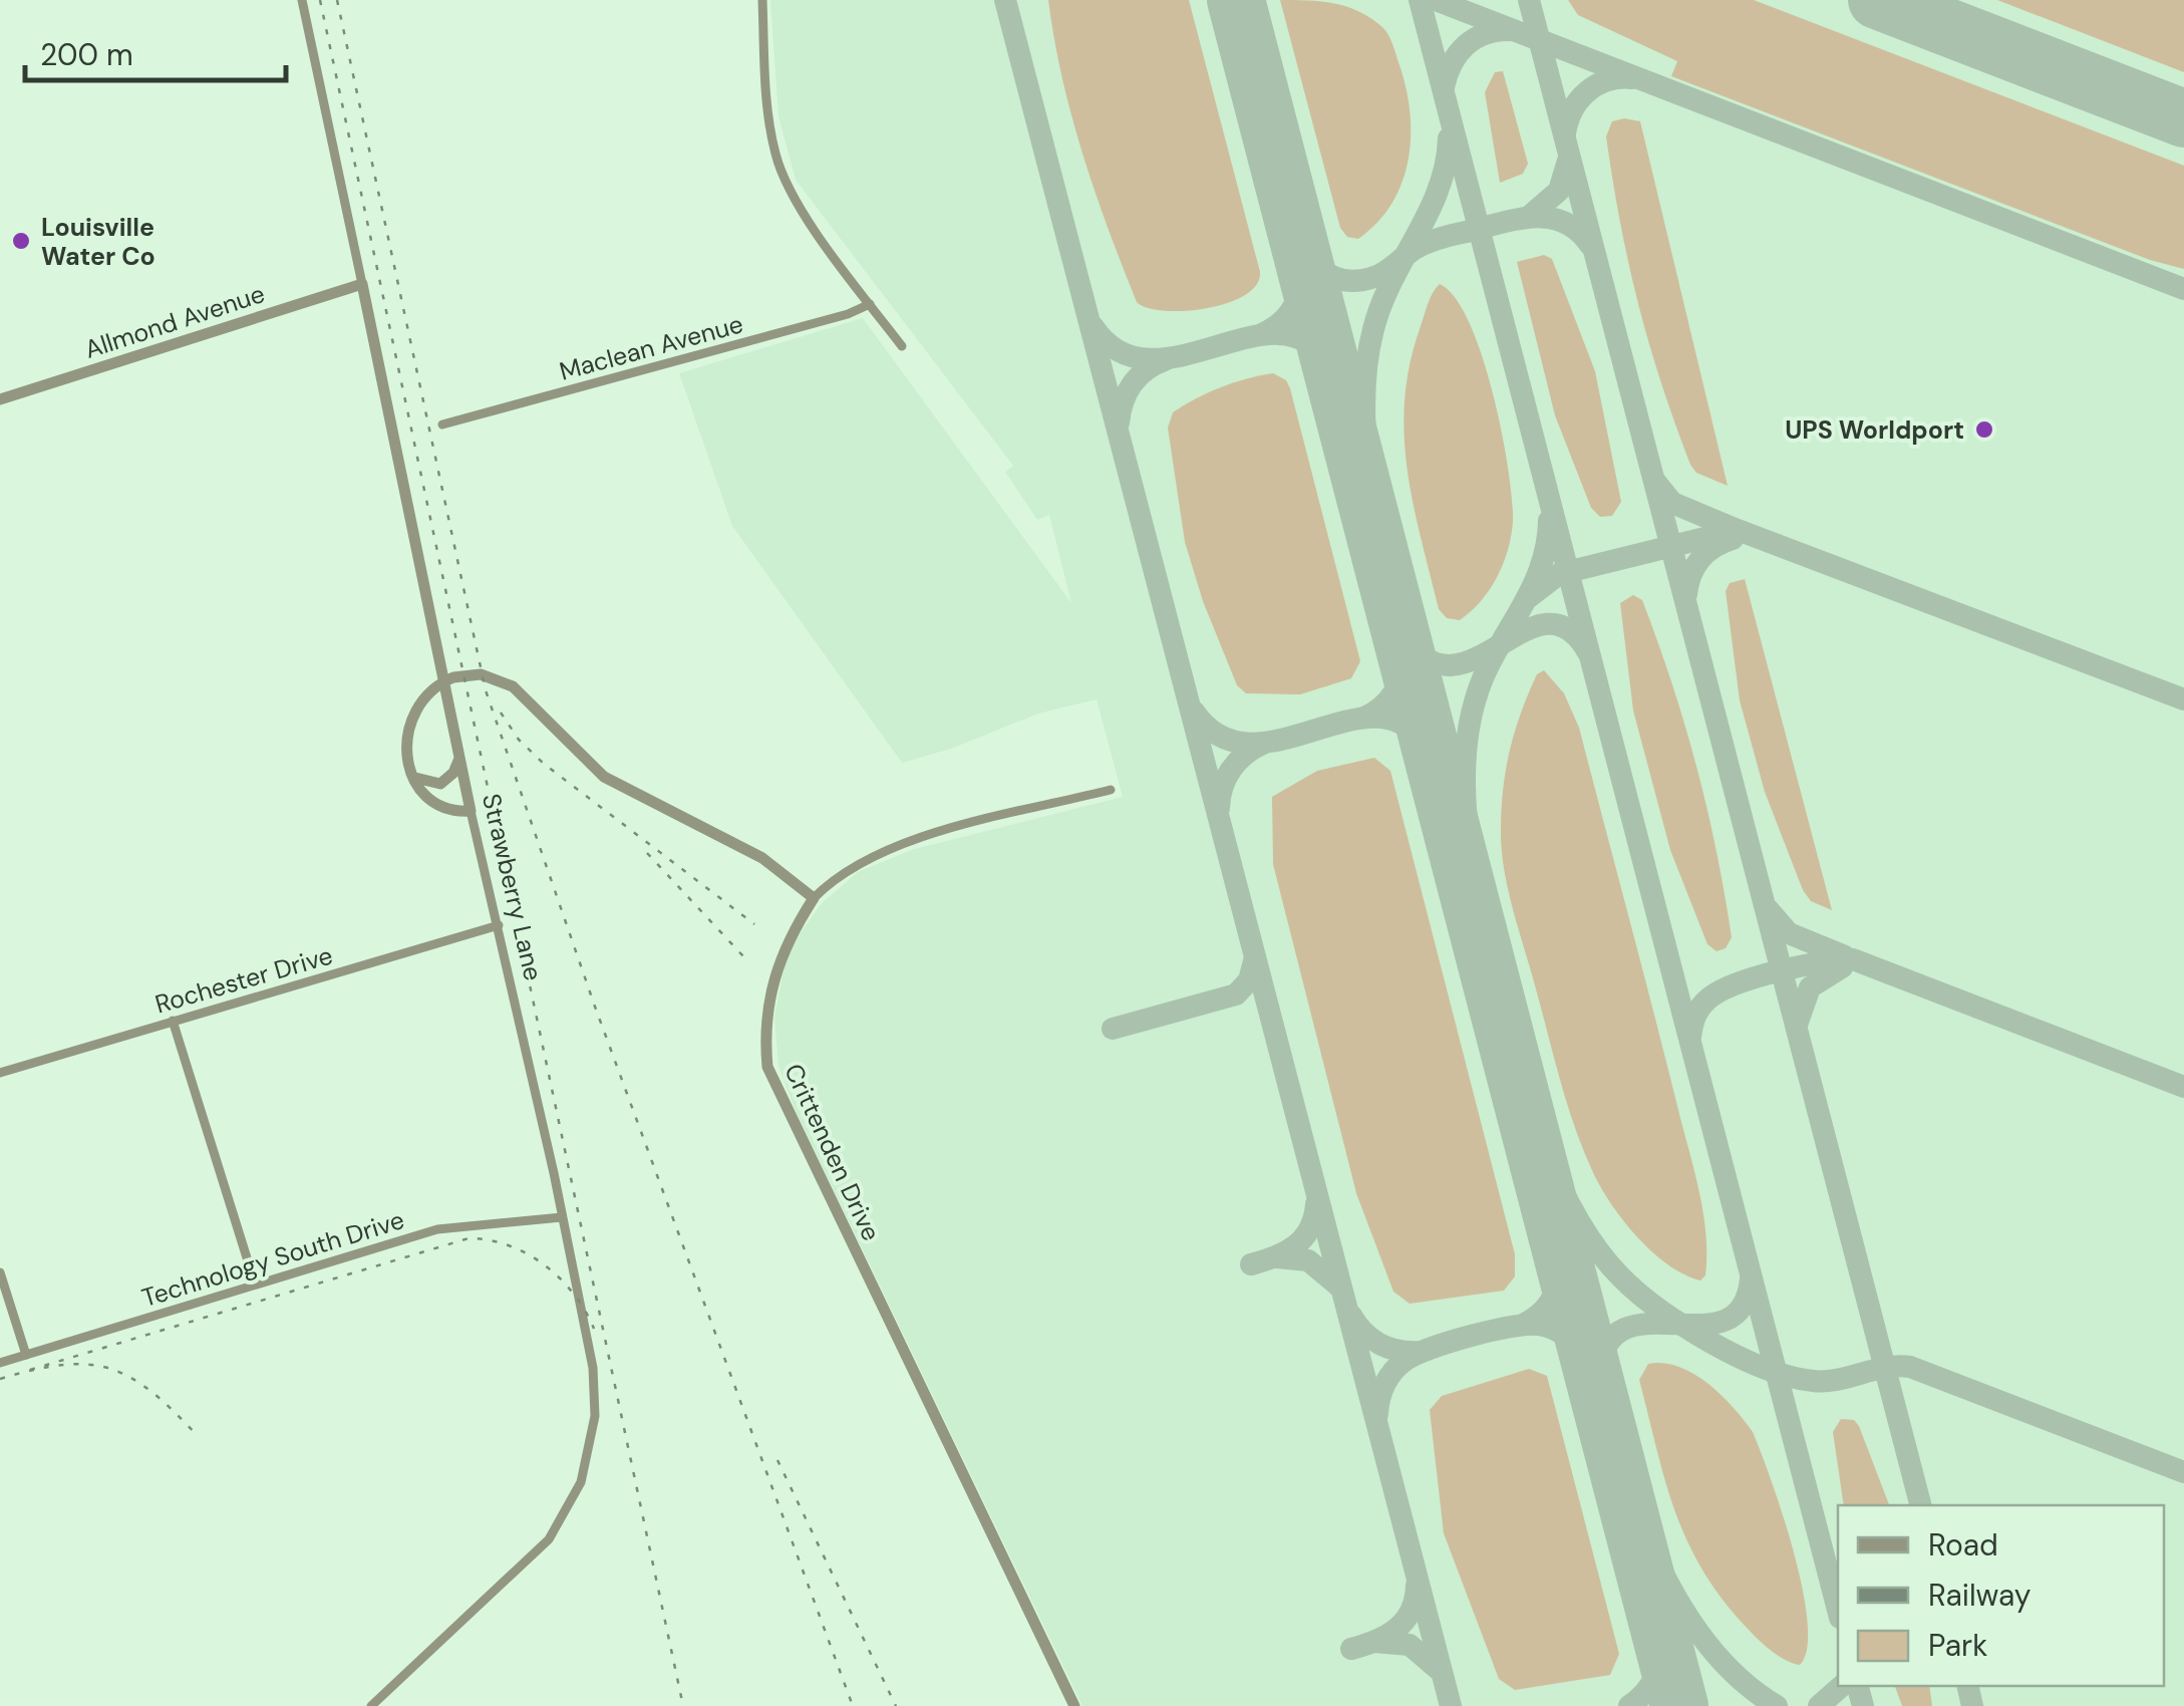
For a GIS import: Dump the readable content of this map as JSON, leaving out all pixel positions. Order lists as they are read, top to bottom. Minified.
{"streets":{"street":["Allmond Avenue","Maclean Avenue","Strawberry Lane","Rochester Drive","Crittenden Drive","Technology South Drive"]},"crossings":[["Allmond Avenue","Strawberry Lane"],["Strawberry Lane","Rochester Drive"],["Strawberry Lane","Technology South Drive"]],"places":["Louisville Water Co","UPS Worldport"],"legend":["Road","Railway","Park"],"scale_bar":"200 m"}
